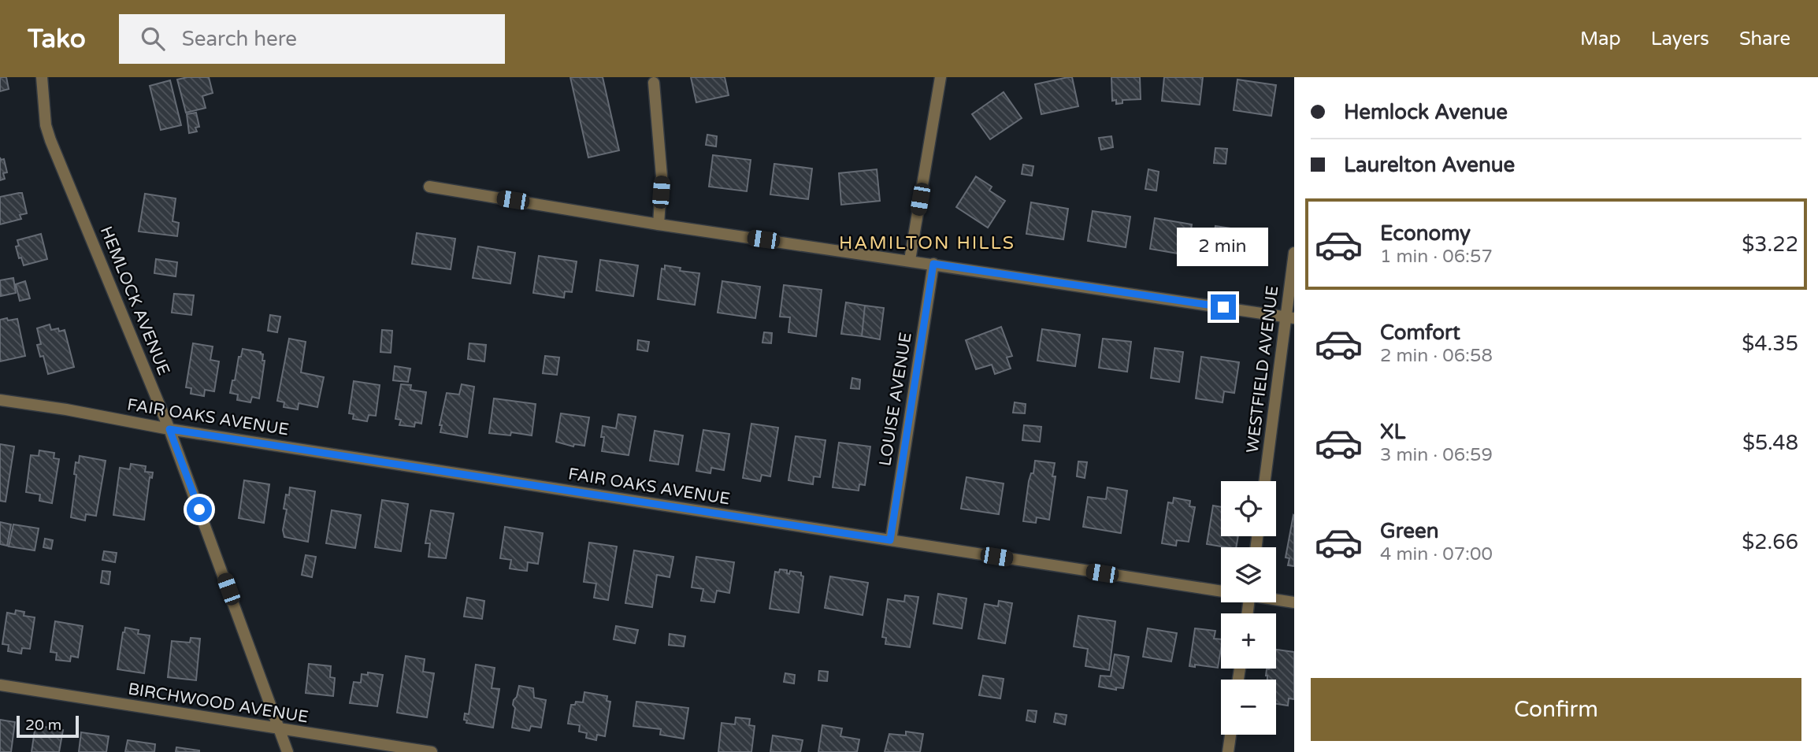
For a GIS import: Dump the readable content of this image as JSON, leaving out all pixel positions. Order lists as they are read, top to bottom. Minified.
{"streets":{"street":["HEMLOCK AVENUE","WESTFIELD AVENUE","LOUISE AVENUE","FAIR OAKS AVENUE","BIRCHWOOD AVENUE"]},"crossings":[["HEMLOCK AVENUE","FAIR OAKS AVENUE"],["HEMLOCK AVENUE","BIRCHWOOD AVENUE"],["LOUISE AVENUE","FAIR OAKS AVENUE"]],"districts":["HAMILTON HILLS"],"scale_bar":"20 m","page":{"header":"Tako","search":"Search here","nav":["Map","Layers","Share"],"banner":["Hemlock Avenue","Laurelton Avenue"],"list":[{"name":"Economy","note":"1 min · 06:57","value":"$3.22"},{"name":"Comfort","note":"2 min · 06:58","value":"$4.35"},{"name":"XL","note":"3 min · 06:59","value":"$5.48"},{"name":"Green","note":"4 min · 07:00","value":"$2.66"}],"bubble":"2 min","map_buttons":["+","−"],"buttons":"Confirm","scale":"20 m"}}
